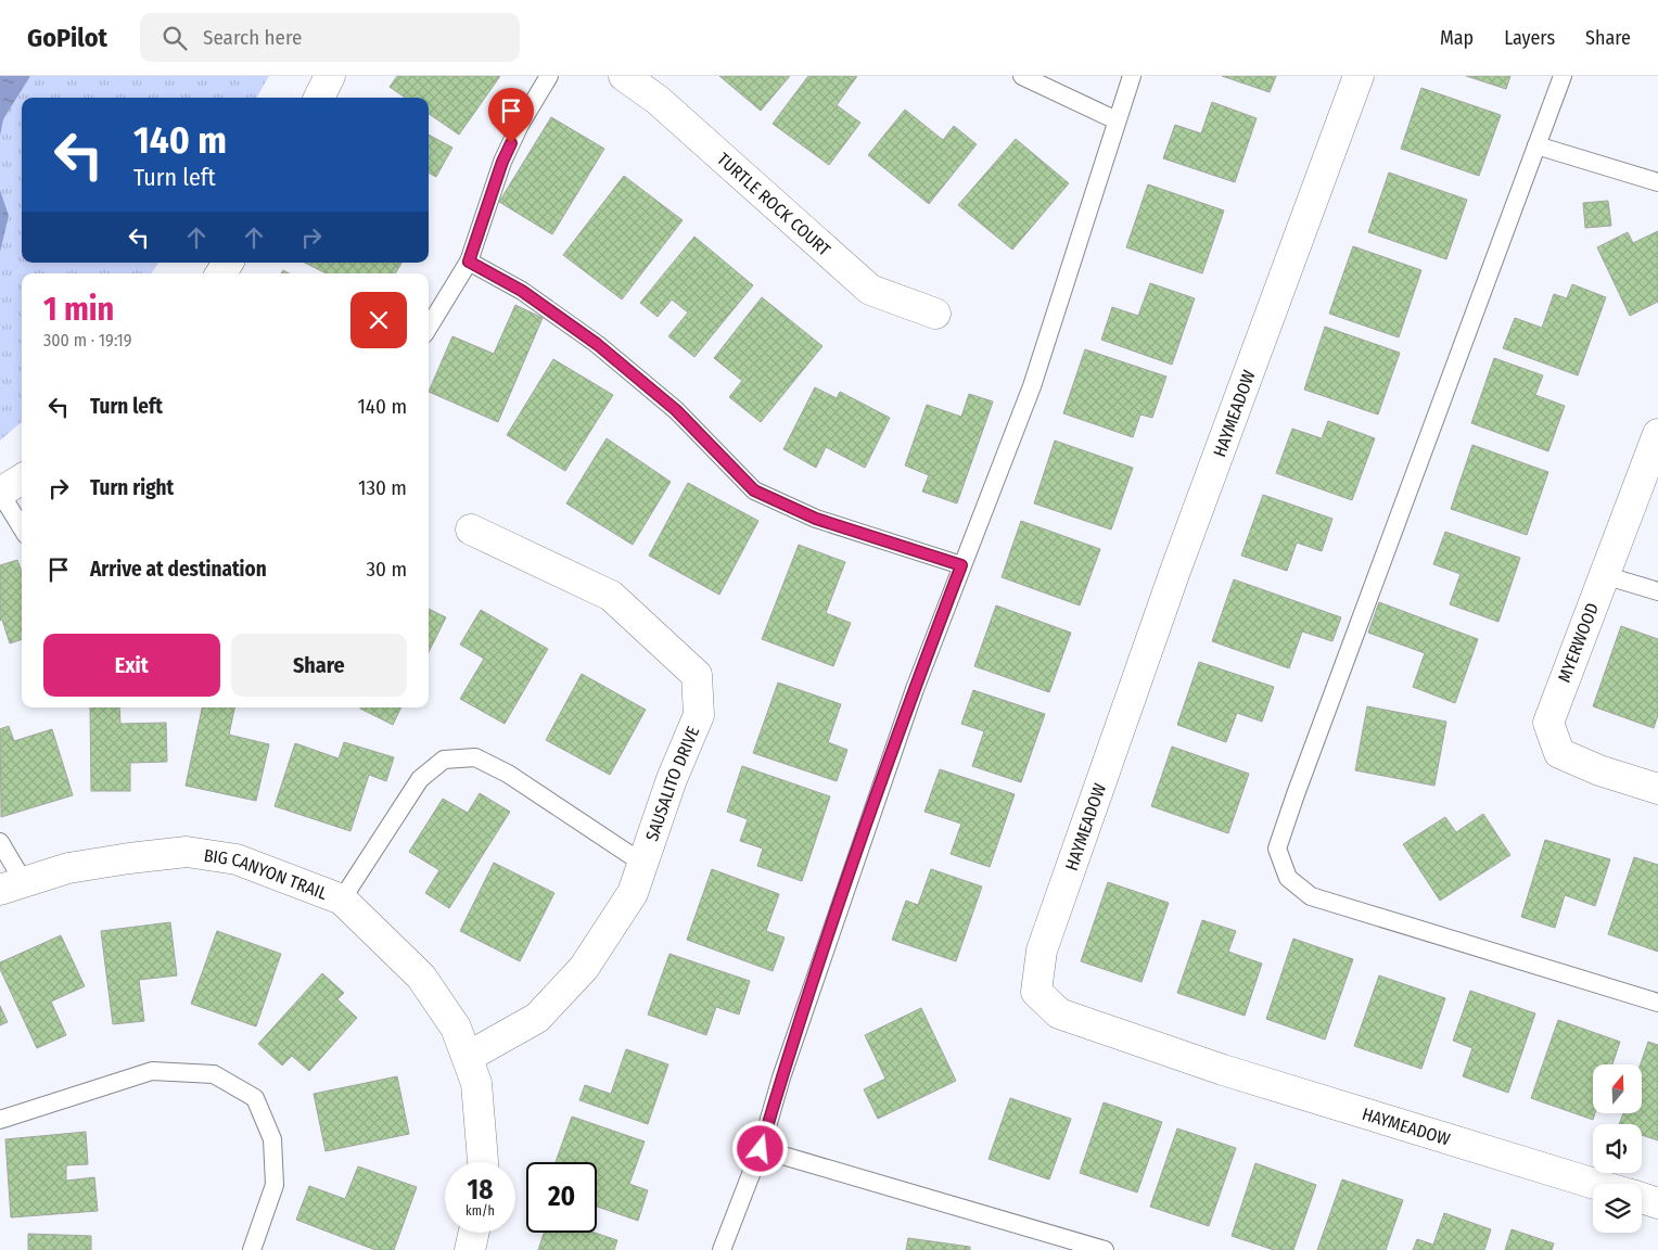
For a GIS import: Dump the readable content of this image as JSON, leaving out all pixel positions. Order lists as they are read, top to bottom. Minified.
{"streets":{"street":["TURTLE ROCK COURT","HAYMEADOW","MYERWOOD","SAUSALITO DRIVE","BIG CANYON TRAIL"]},"crossings":[["SAUSALITO DRIVE","BIG CANYON TRAIL"]],"north":"top","page":{"header":"GoPilot","search":"Search here","nav":["Map","Layers","Share"],"turn":["140 m","Turn left"],"heading":["1 min","300 m · 19:19"],"list":[{"name":"Turn left","value":"140 m"},{"name":"Turn right","value":"130 m"},{"name":"Arrive at destination","value":"30 m"}],"buttons":["Exit","Share"],"speed":"18 km/h","limit":"20"}}
